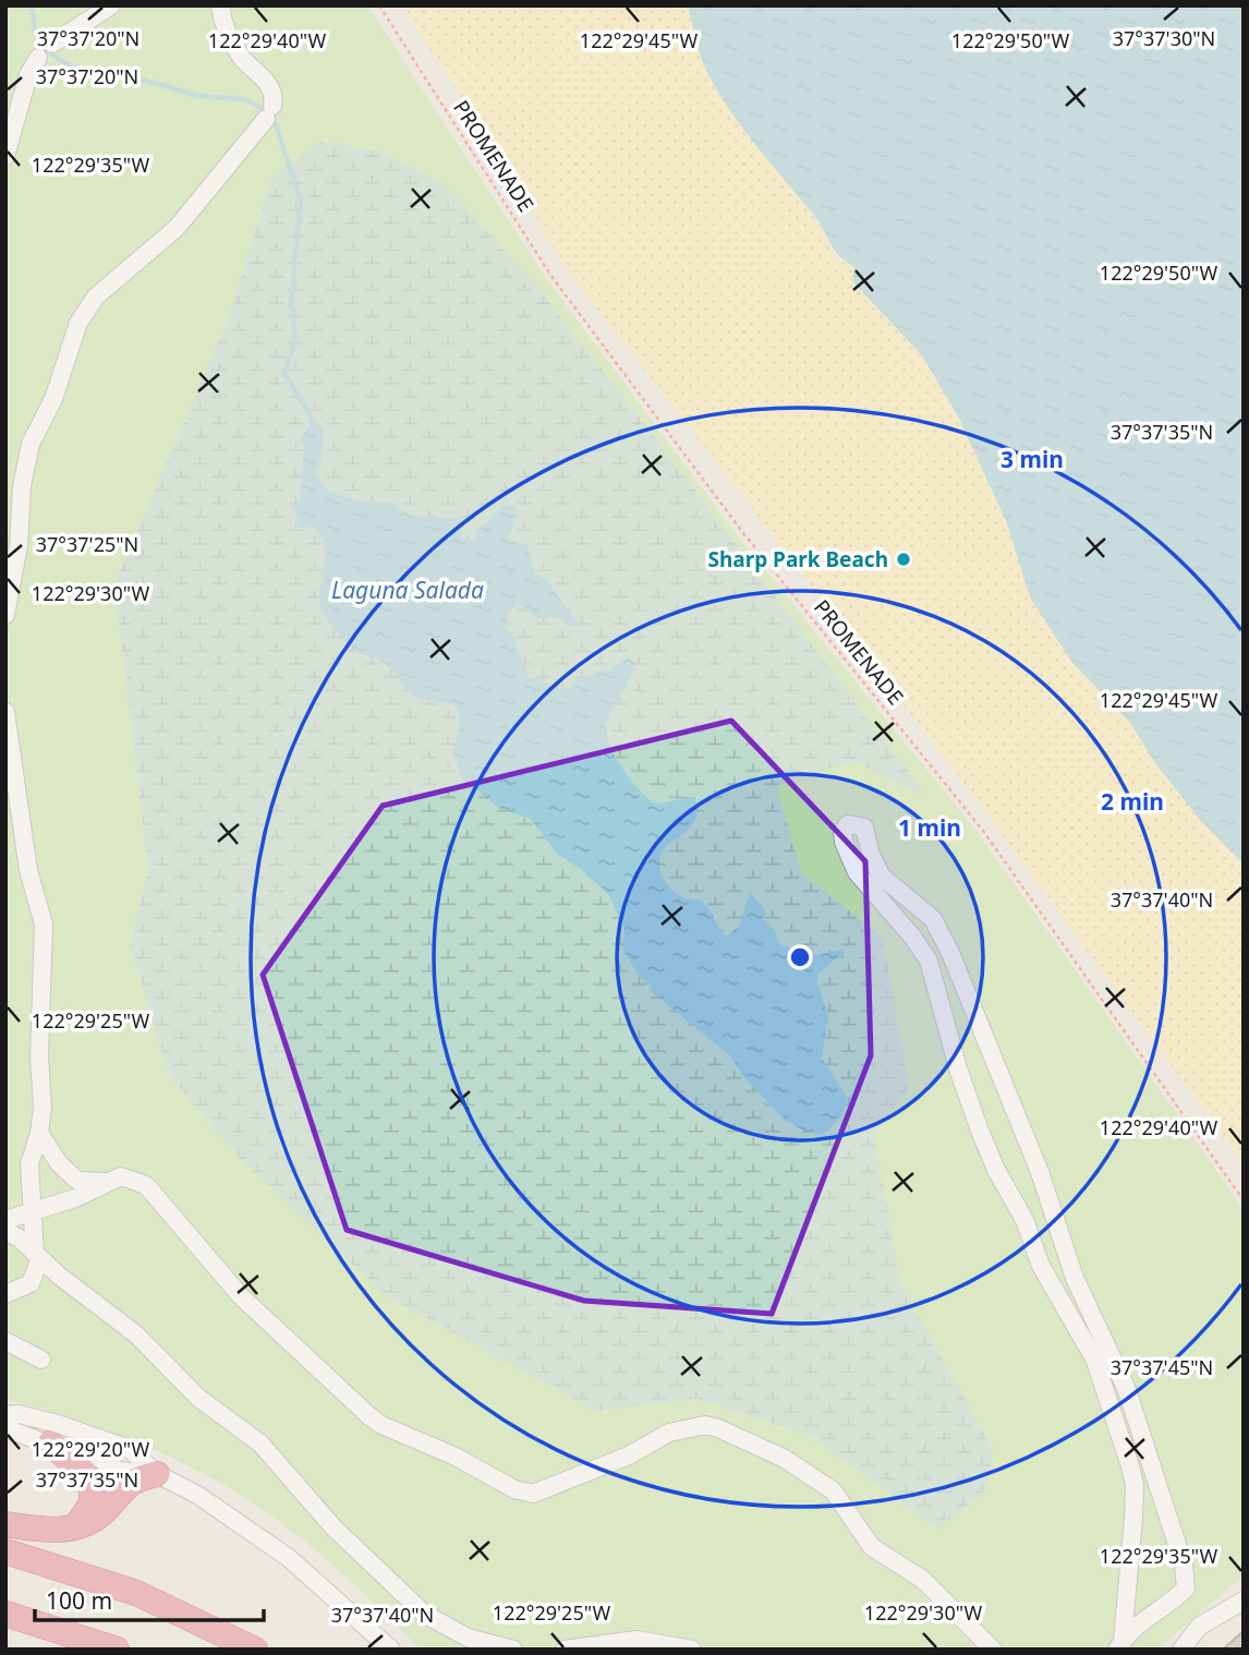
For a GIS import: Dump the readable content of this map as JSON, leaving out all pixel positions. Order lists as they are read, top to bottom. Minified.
{"streets":{"path":["PROMENADE"]},"water":["Laguna Salada"],"places":["Sharp Park Beach"],"scale_bar":"100 m","coordinates":["37°37'20\"N","37°37'30\"N","122°29'40\"W","122°29'45\"W","122°29'50\"W","122°29'35\"W","37°37'35\"N","37°37'25\"N","122°29'30\"W","37°37'40\"N","122°29'25\"W","37°37'45\"N","122°29'20\"W"],"rings":["3 min","2 min","1 min"]}
